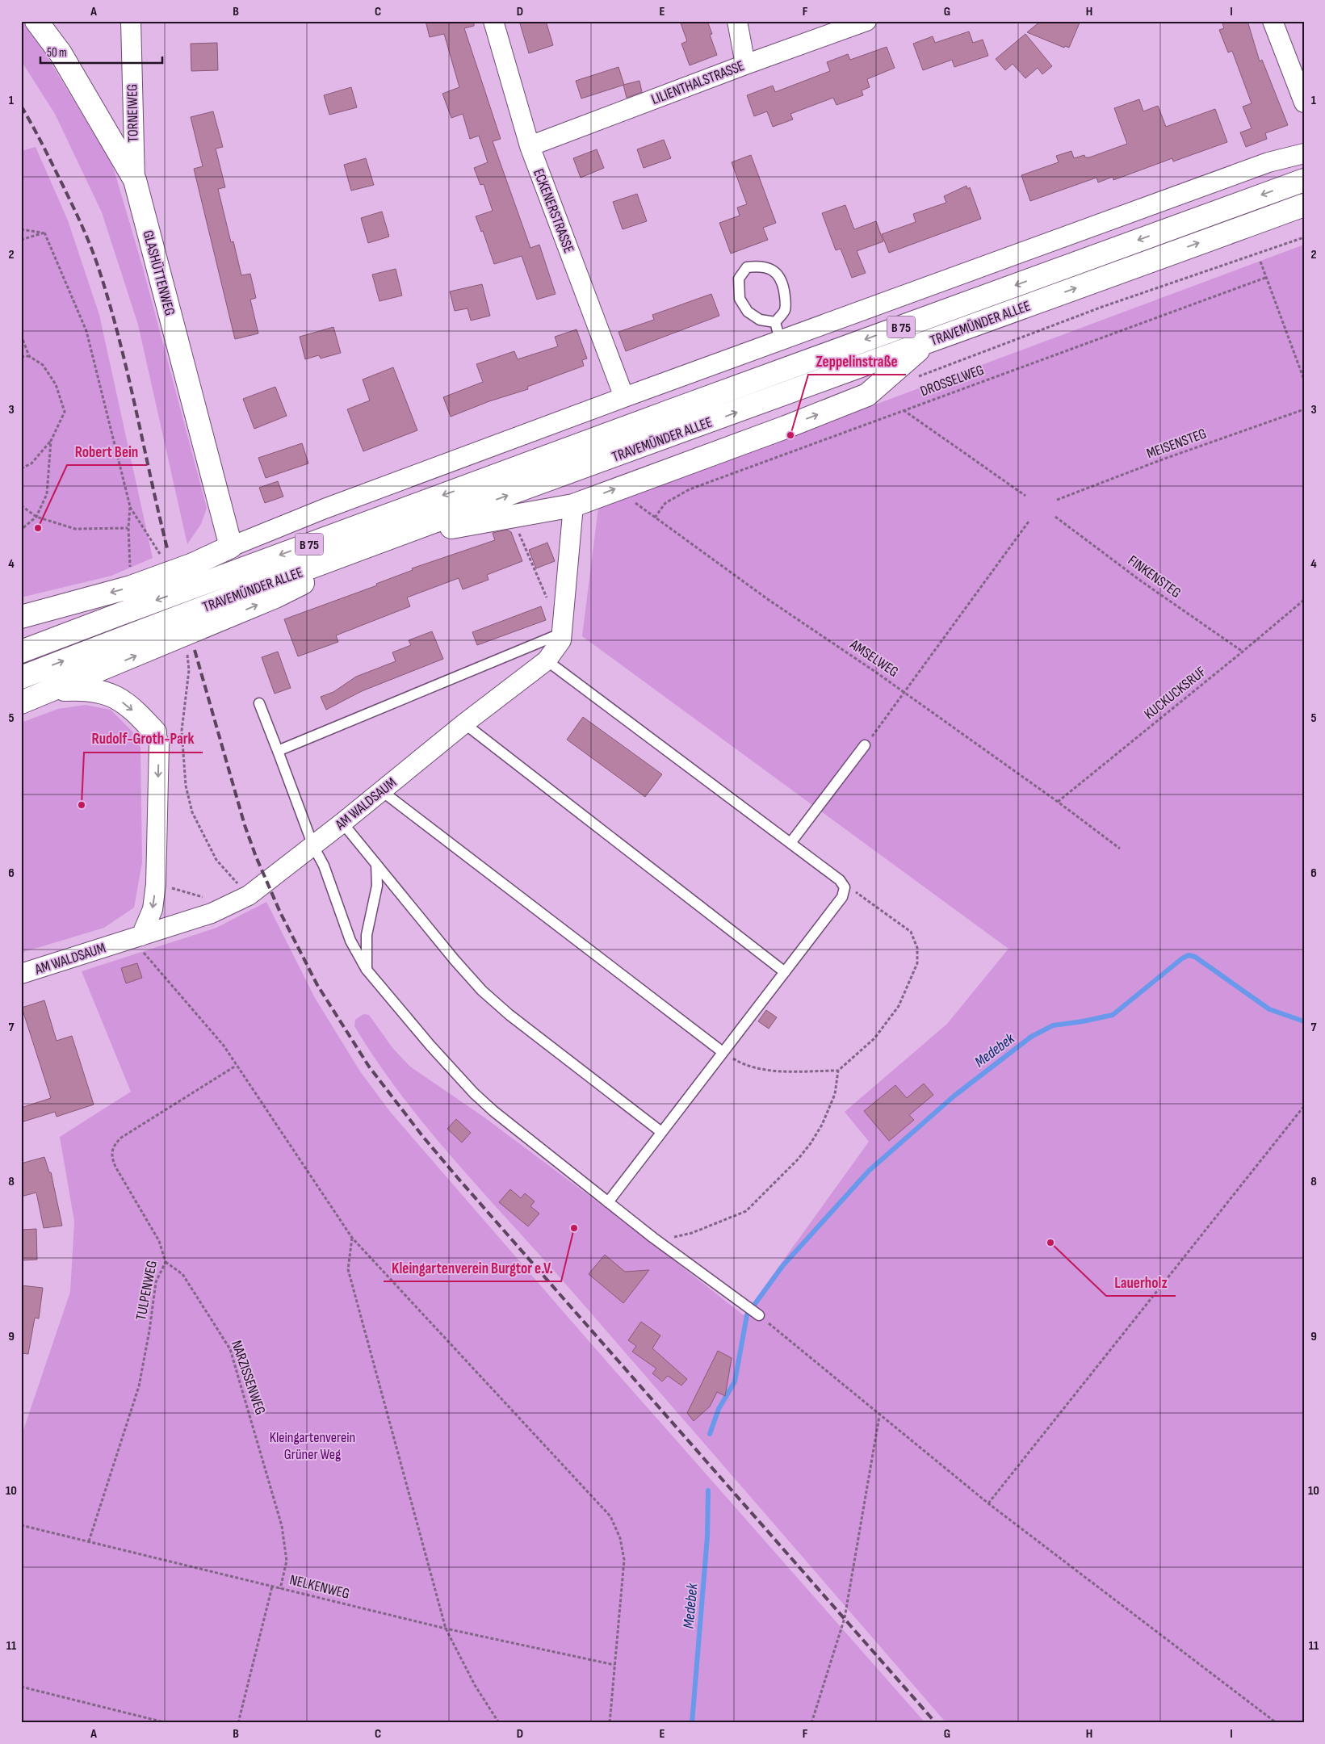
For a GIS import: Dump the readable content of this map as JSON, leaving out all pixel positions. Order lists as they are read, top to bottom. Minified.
{"streets":{"main road":["GLASHÜTTENWEG","TRAVEMÜNDER ALLEE","B 75"],"street":["LILIENTHALSTRASSE","TORNEIWEG","ECKENERSTRASSE","AM WALDSAUM"],"path":["DROSSELWEG","MEISENSTEG","FINKENSTEG","AMSELWEG","KUCKUCKSRUF","TULPENWEG","NARZISSENWEG","NELKENWEG"]},"crossings":[["LILIENTHALSTRASSE","ECKENERSTRASSE"],["TORNEIWEG","GLASHÜTTENWEG"],["TRAVEMÜNDER ALLEE","B 75"],["DROSSELWEG","AMSELWEG"],["FINKENSTEG","KUCKUCKSRUF"],["AMSELWEG","KUCKUCKSRUF"],["TULPENWEG","NARZISSENWEG"],["TULPENWEG","NELKENWEG"],["NARZISSENWEG","NELKENWEG"]],"water":["Medebek"],"parks":["Kleingartenverein Grüner Weg"],"places":["Zeppelinstraße","Robert Bein","Rudolf-Groth-Park","Kleingartenverein Burgtor e.V.","Lauerholz"],"scale_bar":"50 m","grid":{"columns":["A","B","C","D","E","F","G","H","I"],"rows":["1","2","3","4","5","6","7","8","9","10","11"]}}
